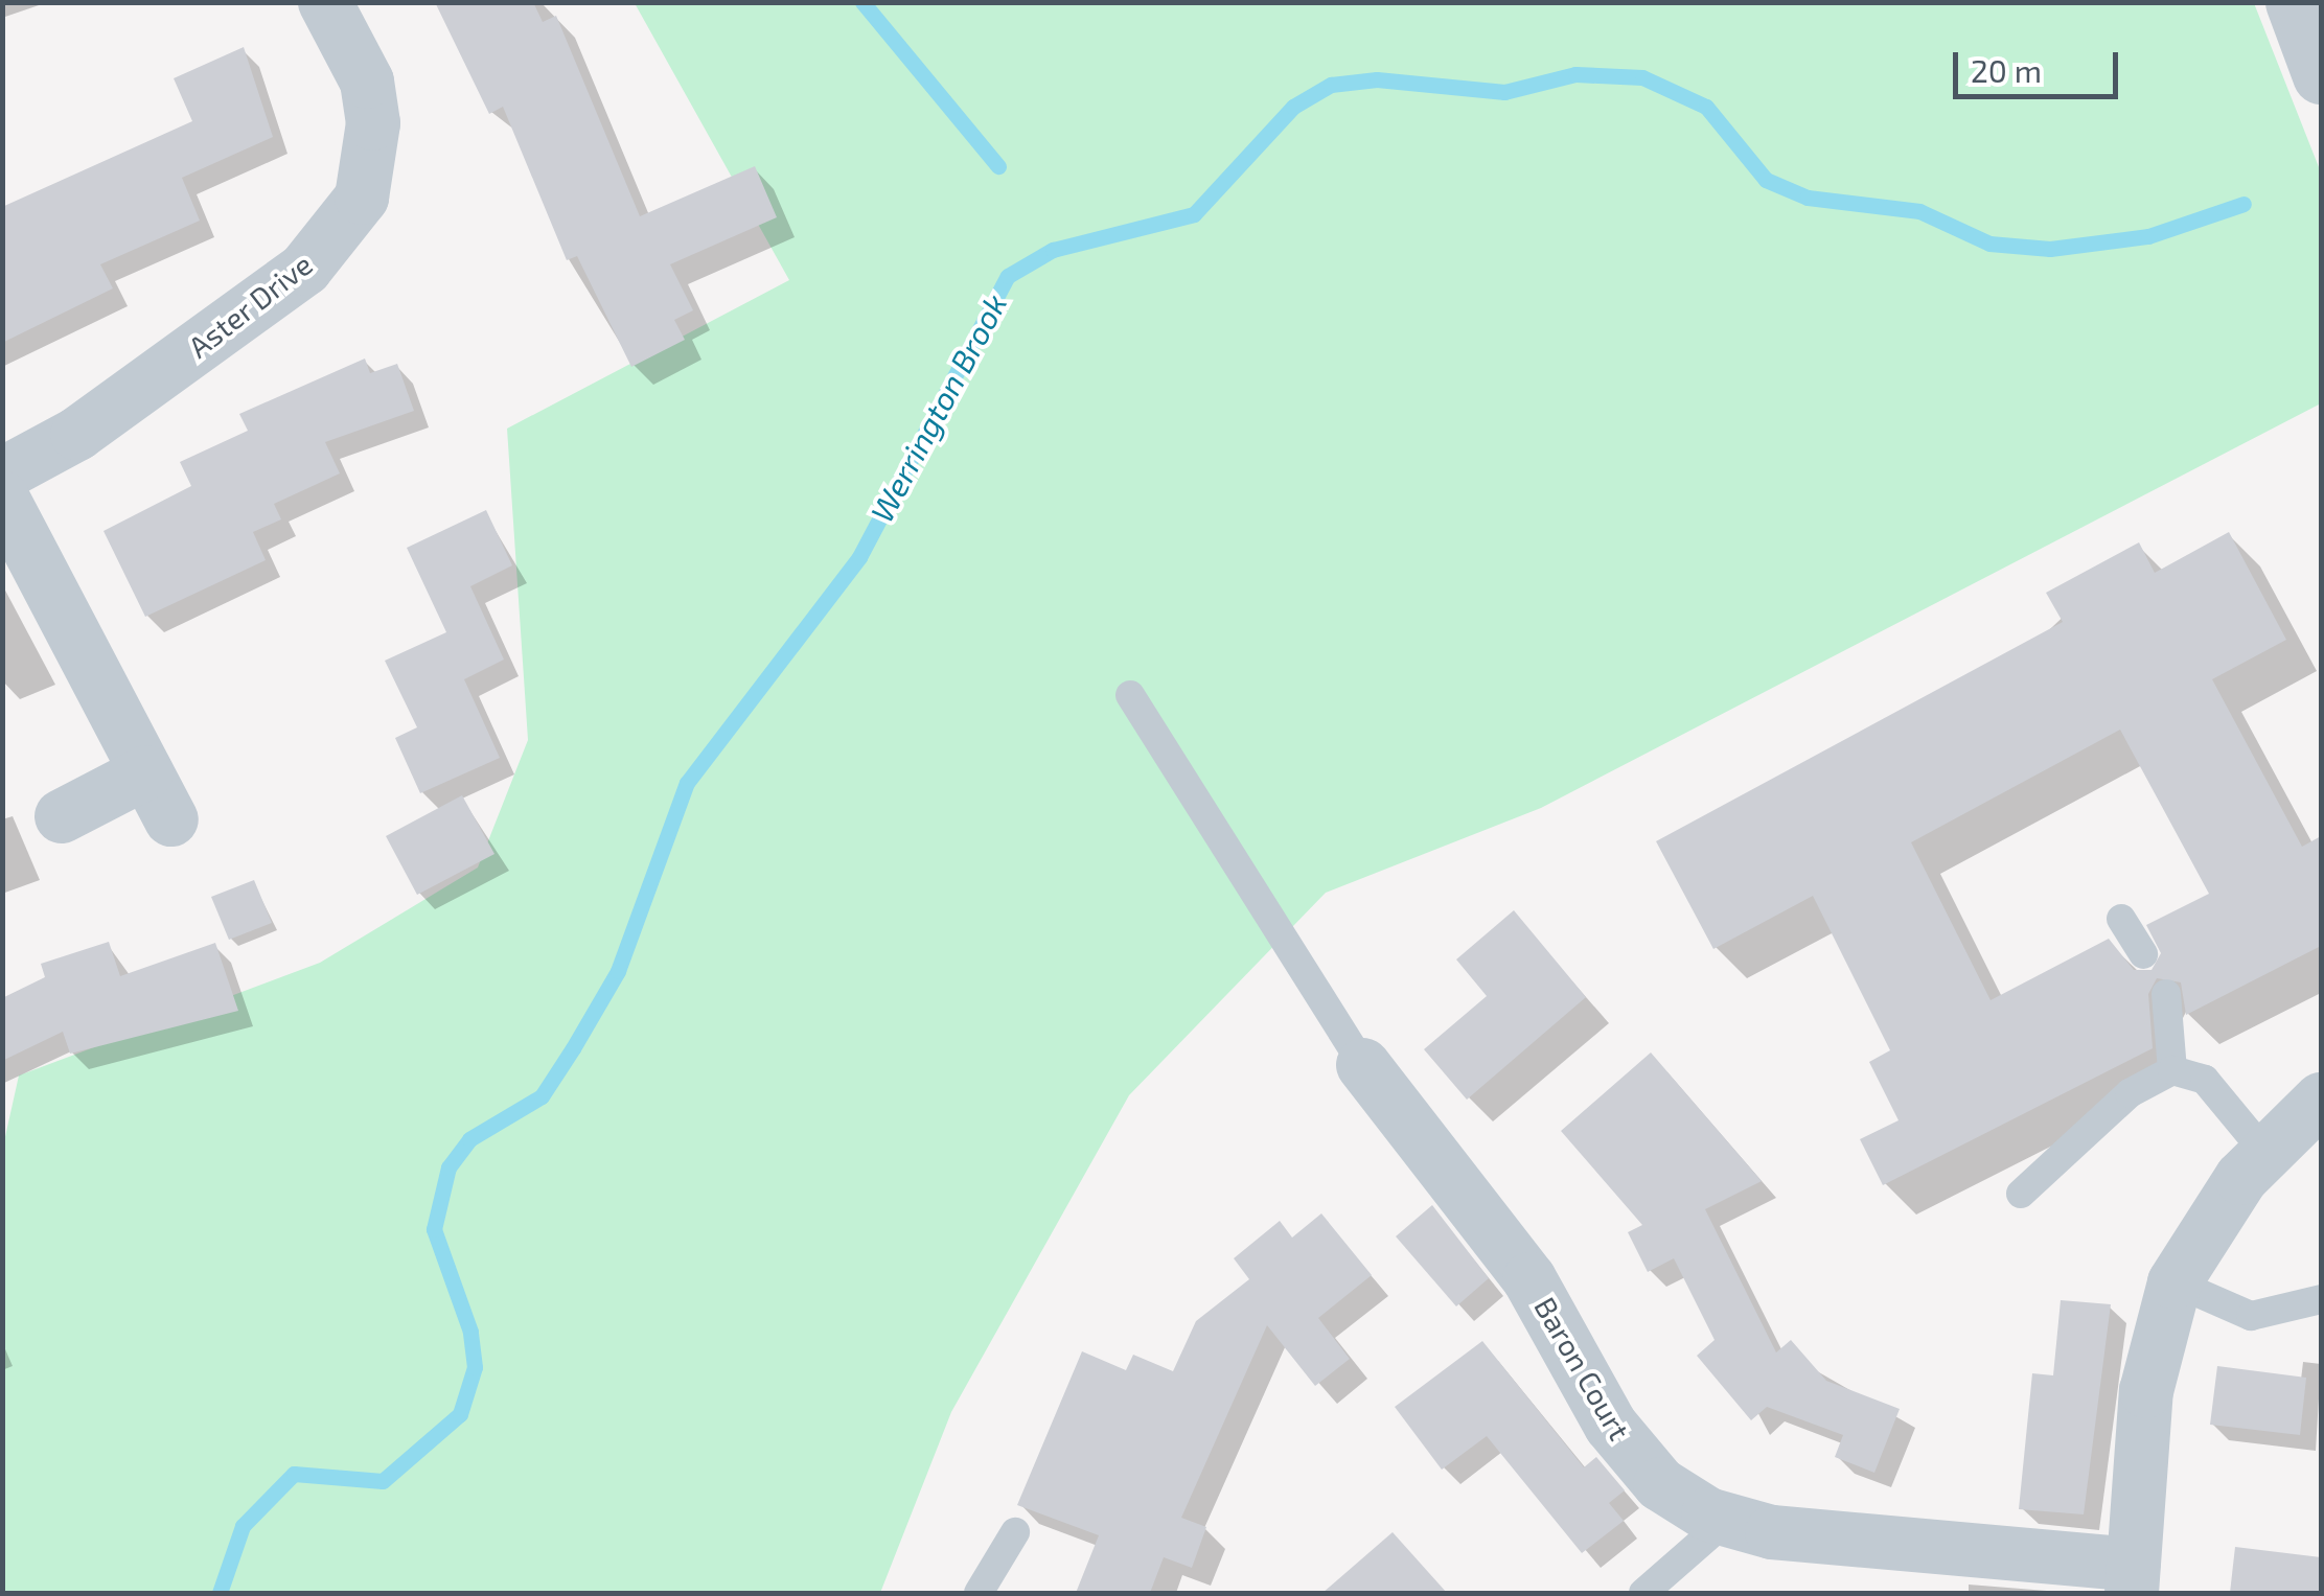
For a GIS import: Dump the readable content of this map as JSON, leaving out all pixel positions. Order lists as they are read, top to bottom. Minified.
{"streets":{"street":["Aster Drive","Baron Court"]},"water":["Werrington Brook"],"scale_bar":"20 m"}
